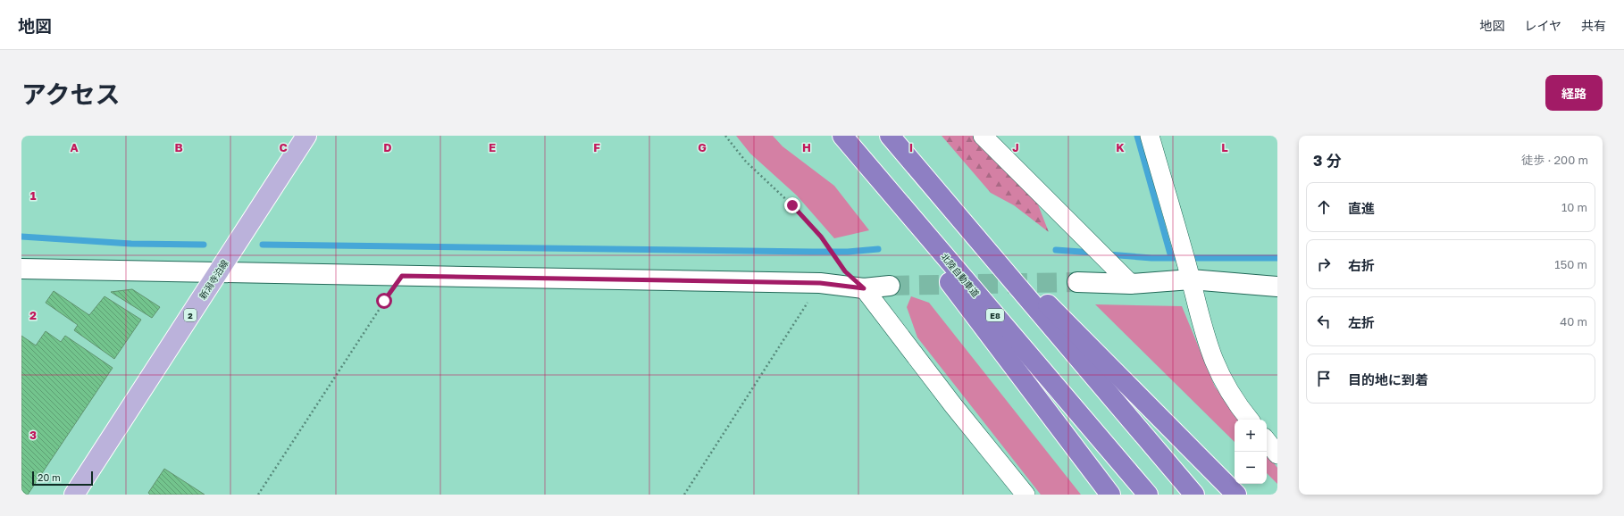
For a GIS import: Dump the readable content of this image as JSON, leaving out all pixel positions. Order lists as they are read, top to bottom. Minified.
{"streets":{"highway":["北陸自動車道","E8"],"main road":["新潟寺泊線","2"]},"scale_bar":"20 m","page":{"header":"地図","nav":["地図","レイヤ","共有"],"title":"アクセス","buttons":"経路","heading":["3 分","徒歩 · 200 m"],"list":[["直進","10 m"],["右折","150 m"],["左折","40 m"],"目的地に到着"],"map_buttons":["+","−"],"scale":"20 m"},"grid":{"columns":["A","B","C","D","E","F","G","H","I","J","K","L"],"rows":["1","2","3"]}}
